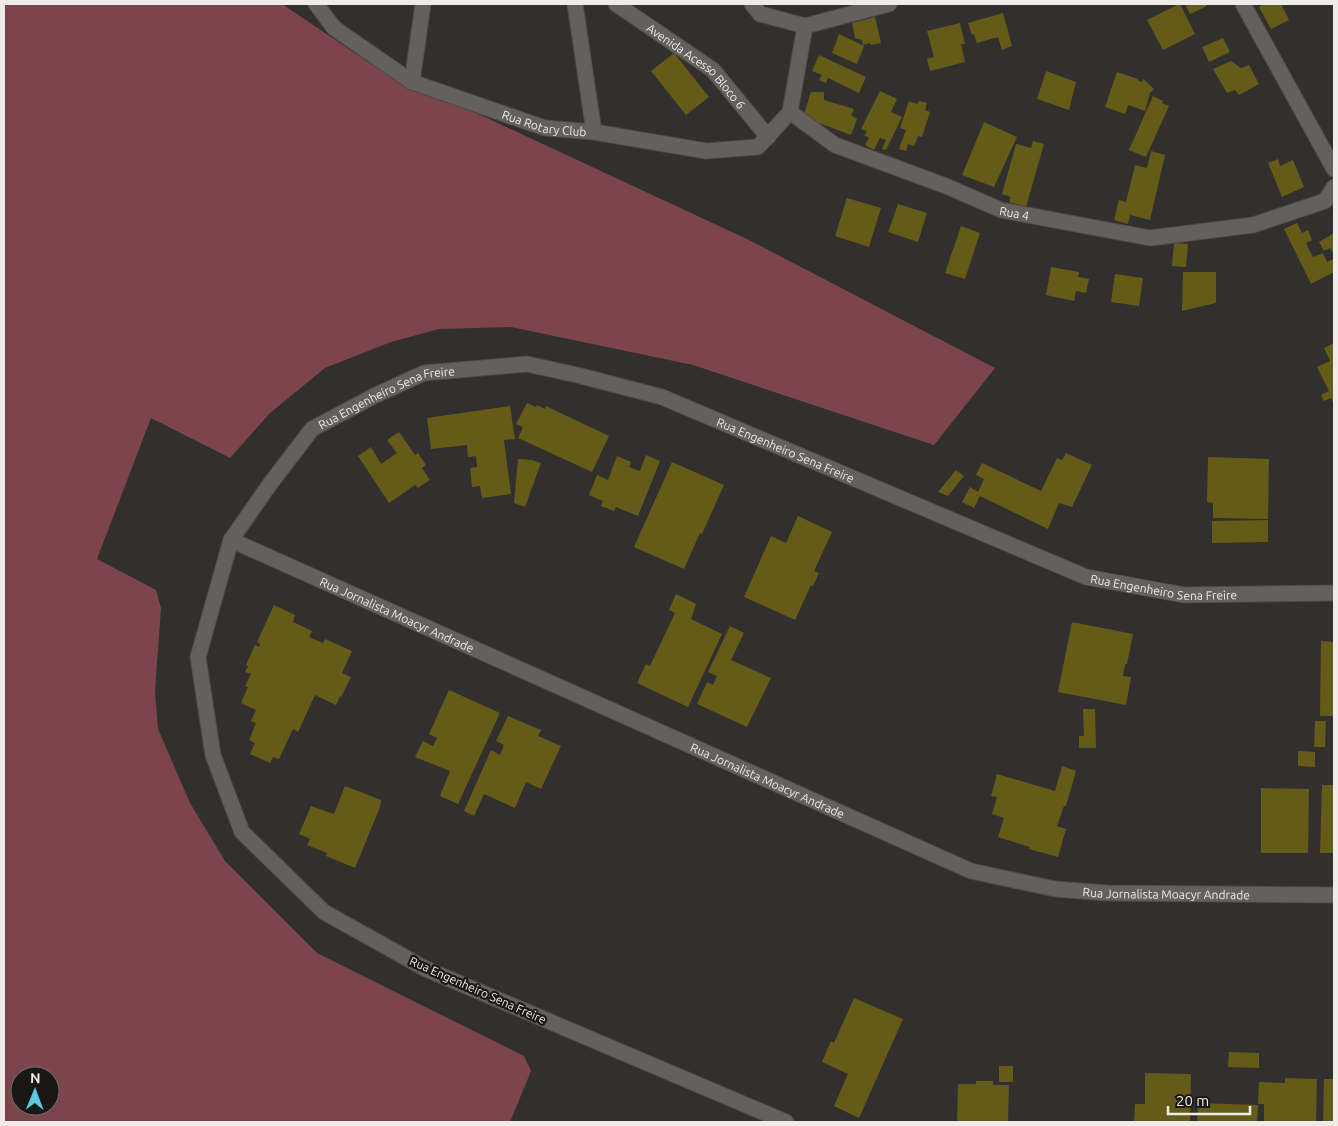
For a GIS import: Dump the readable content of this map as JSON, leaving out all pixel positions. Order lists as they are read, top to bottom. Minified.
{"streets":{"street":["Avenida Acesso Bloco 6","Rua Rotary Club","Rua 4","Rua Engenheiro Sena Freire","Rua Jornalista Moacyr Andrade"]},"crossings":[["Avenida Acesso Bloco 6","Rua Rotary Club"],["Rua Rotary Club","Rua 4"],["Rua Engenheiro Sena Freire","Rua Jornalista Moacyr Andrade"]],"scale_bar":"20 m","north":"top"}
